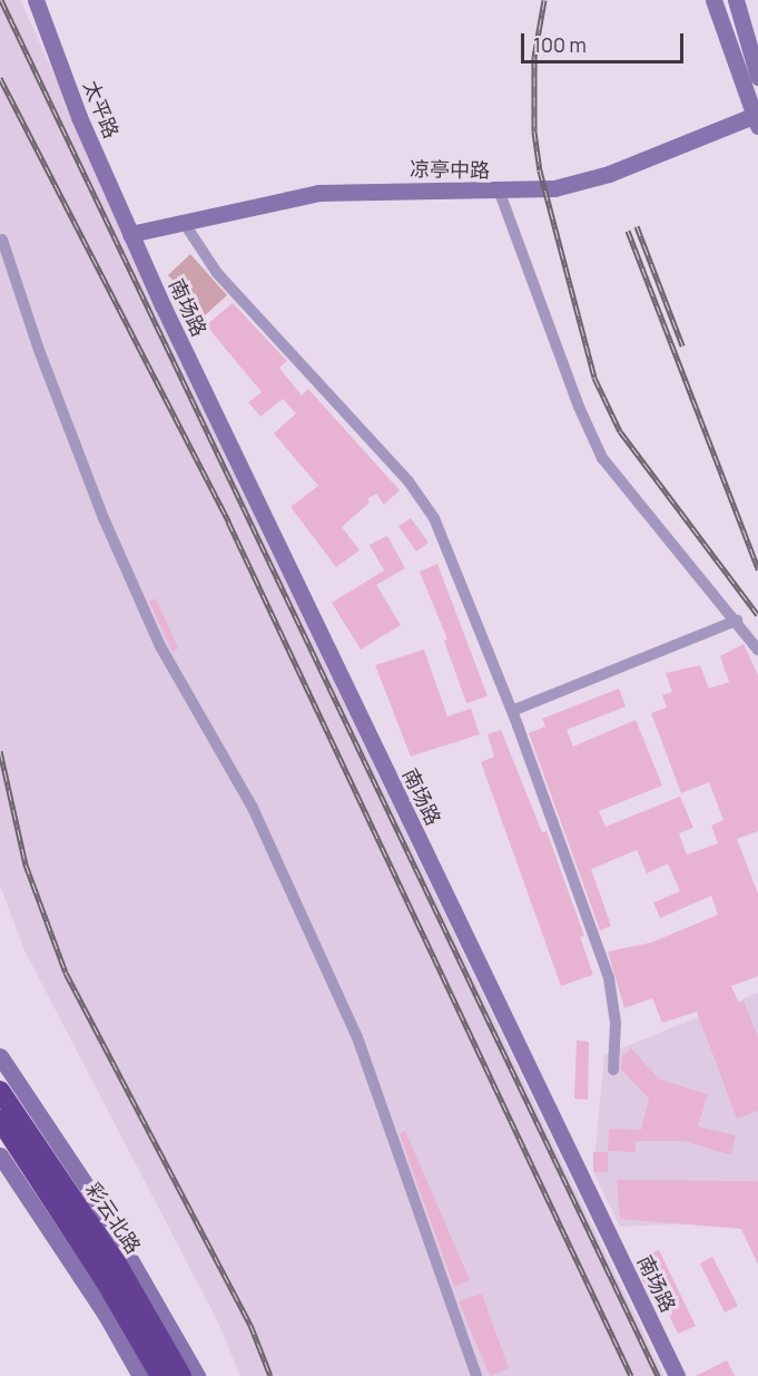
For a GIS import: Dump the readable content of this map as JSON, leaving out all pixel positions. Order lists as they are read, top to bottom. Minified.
{"streets":{"highway":["彩云北路"],"street":["太平路","凉亭中路","南场路"]},"crossings":[["太平路","凉亭中路"],["太平路","南场路"],["凉亭中路","南场路"]],"scale_bar":"100 m"}
